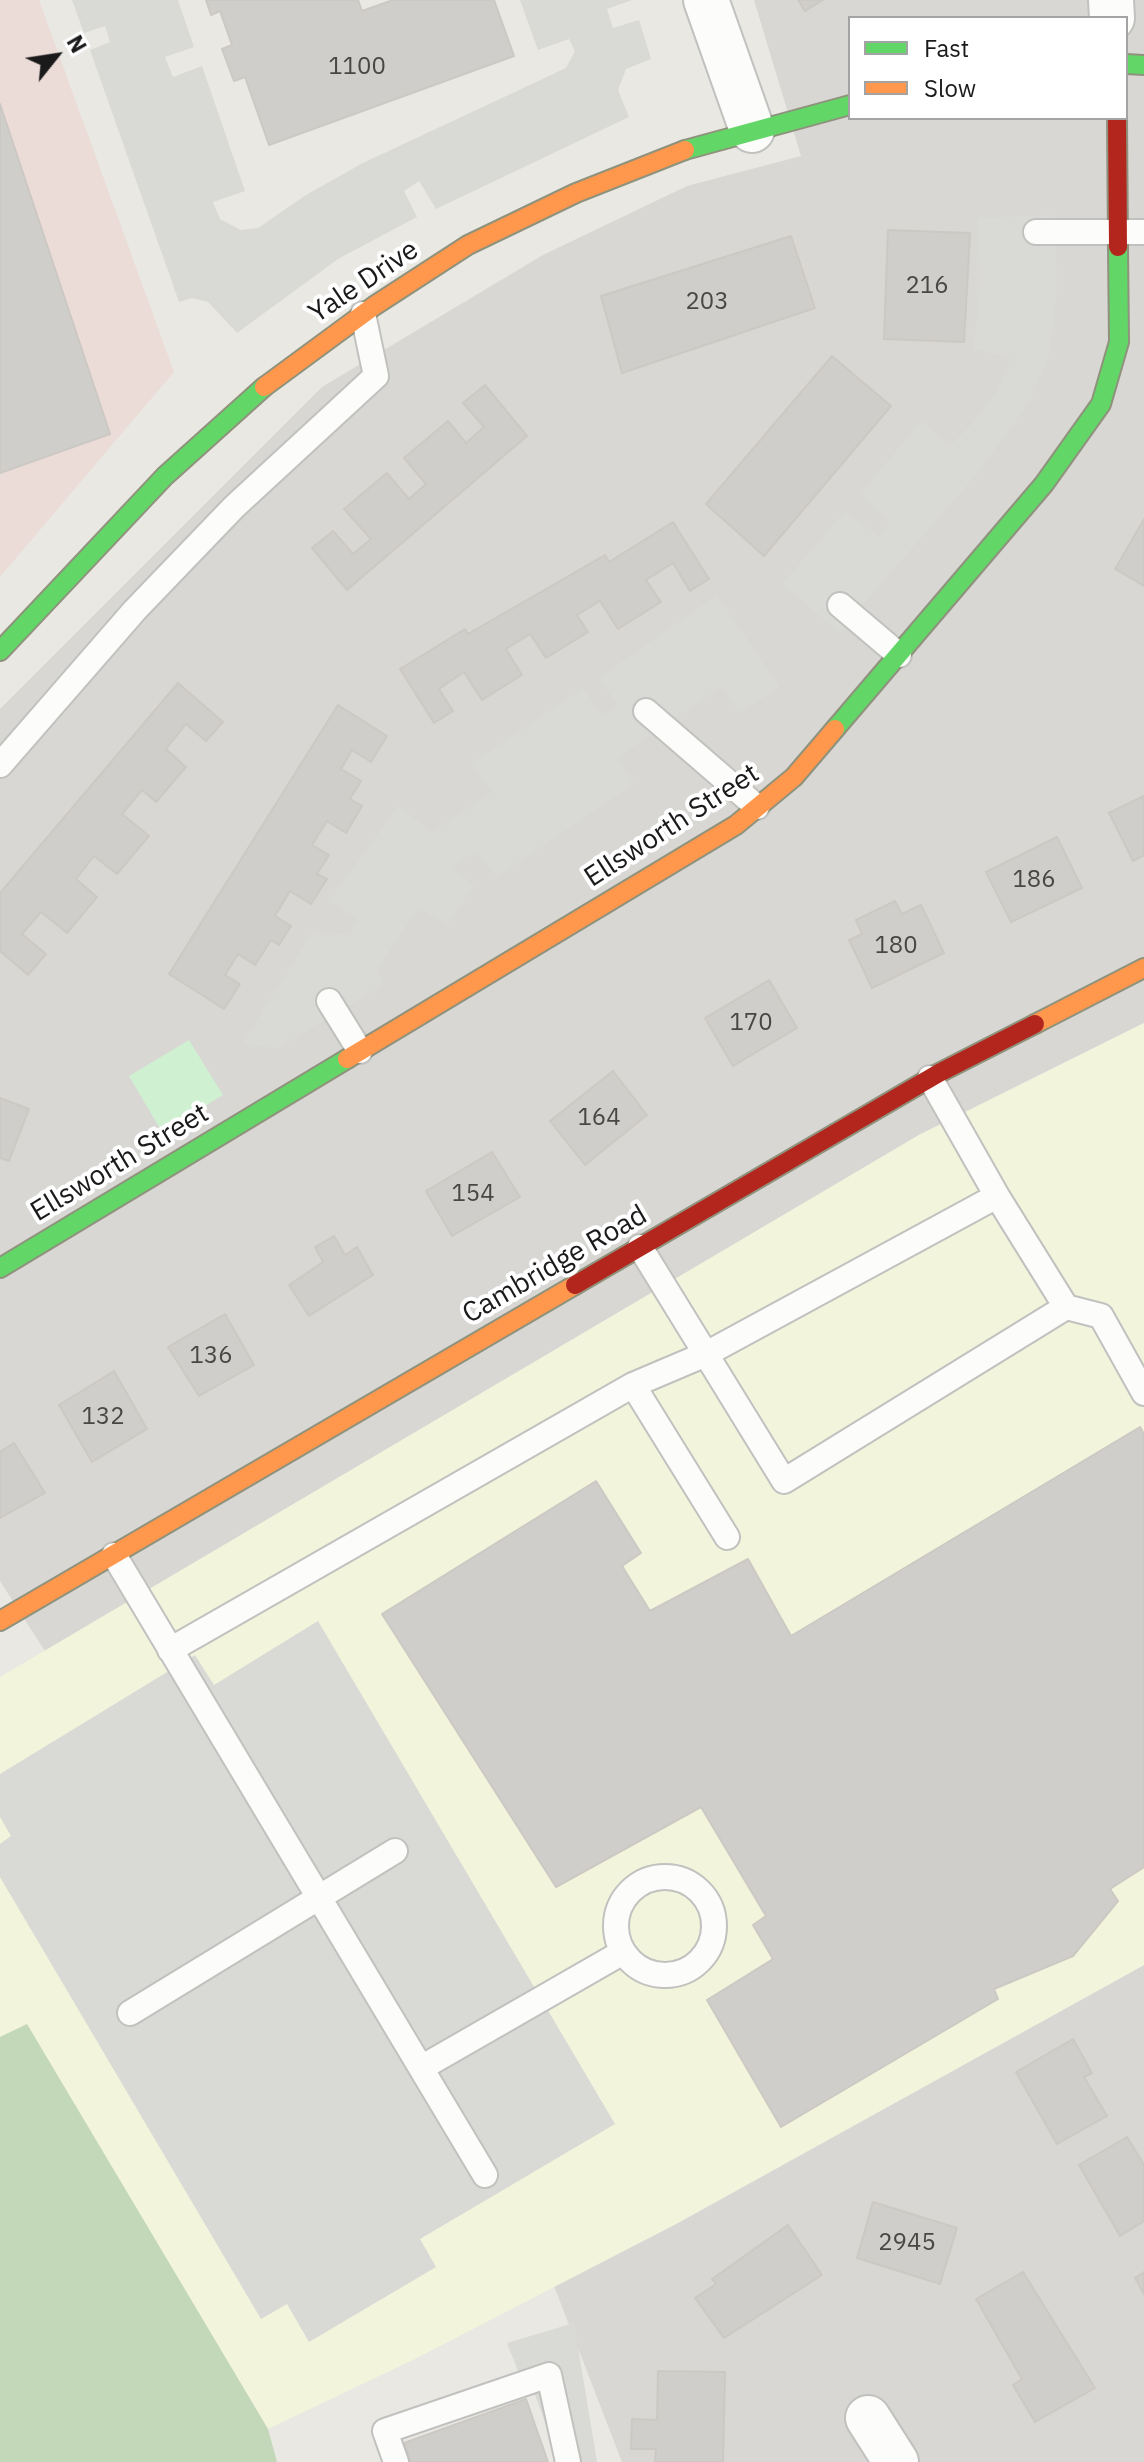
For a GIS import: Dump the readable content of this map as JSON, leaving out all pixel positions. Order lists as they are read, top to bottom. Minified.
{"streets":{"street":["Yale Drive","Ellsworth Street","Cambridge Road"]},"house_numbers":["1100","216","203","186","180","170","164","154","136","132","2945"],"legend":["Fast","Slow"],"north":"top right"}
